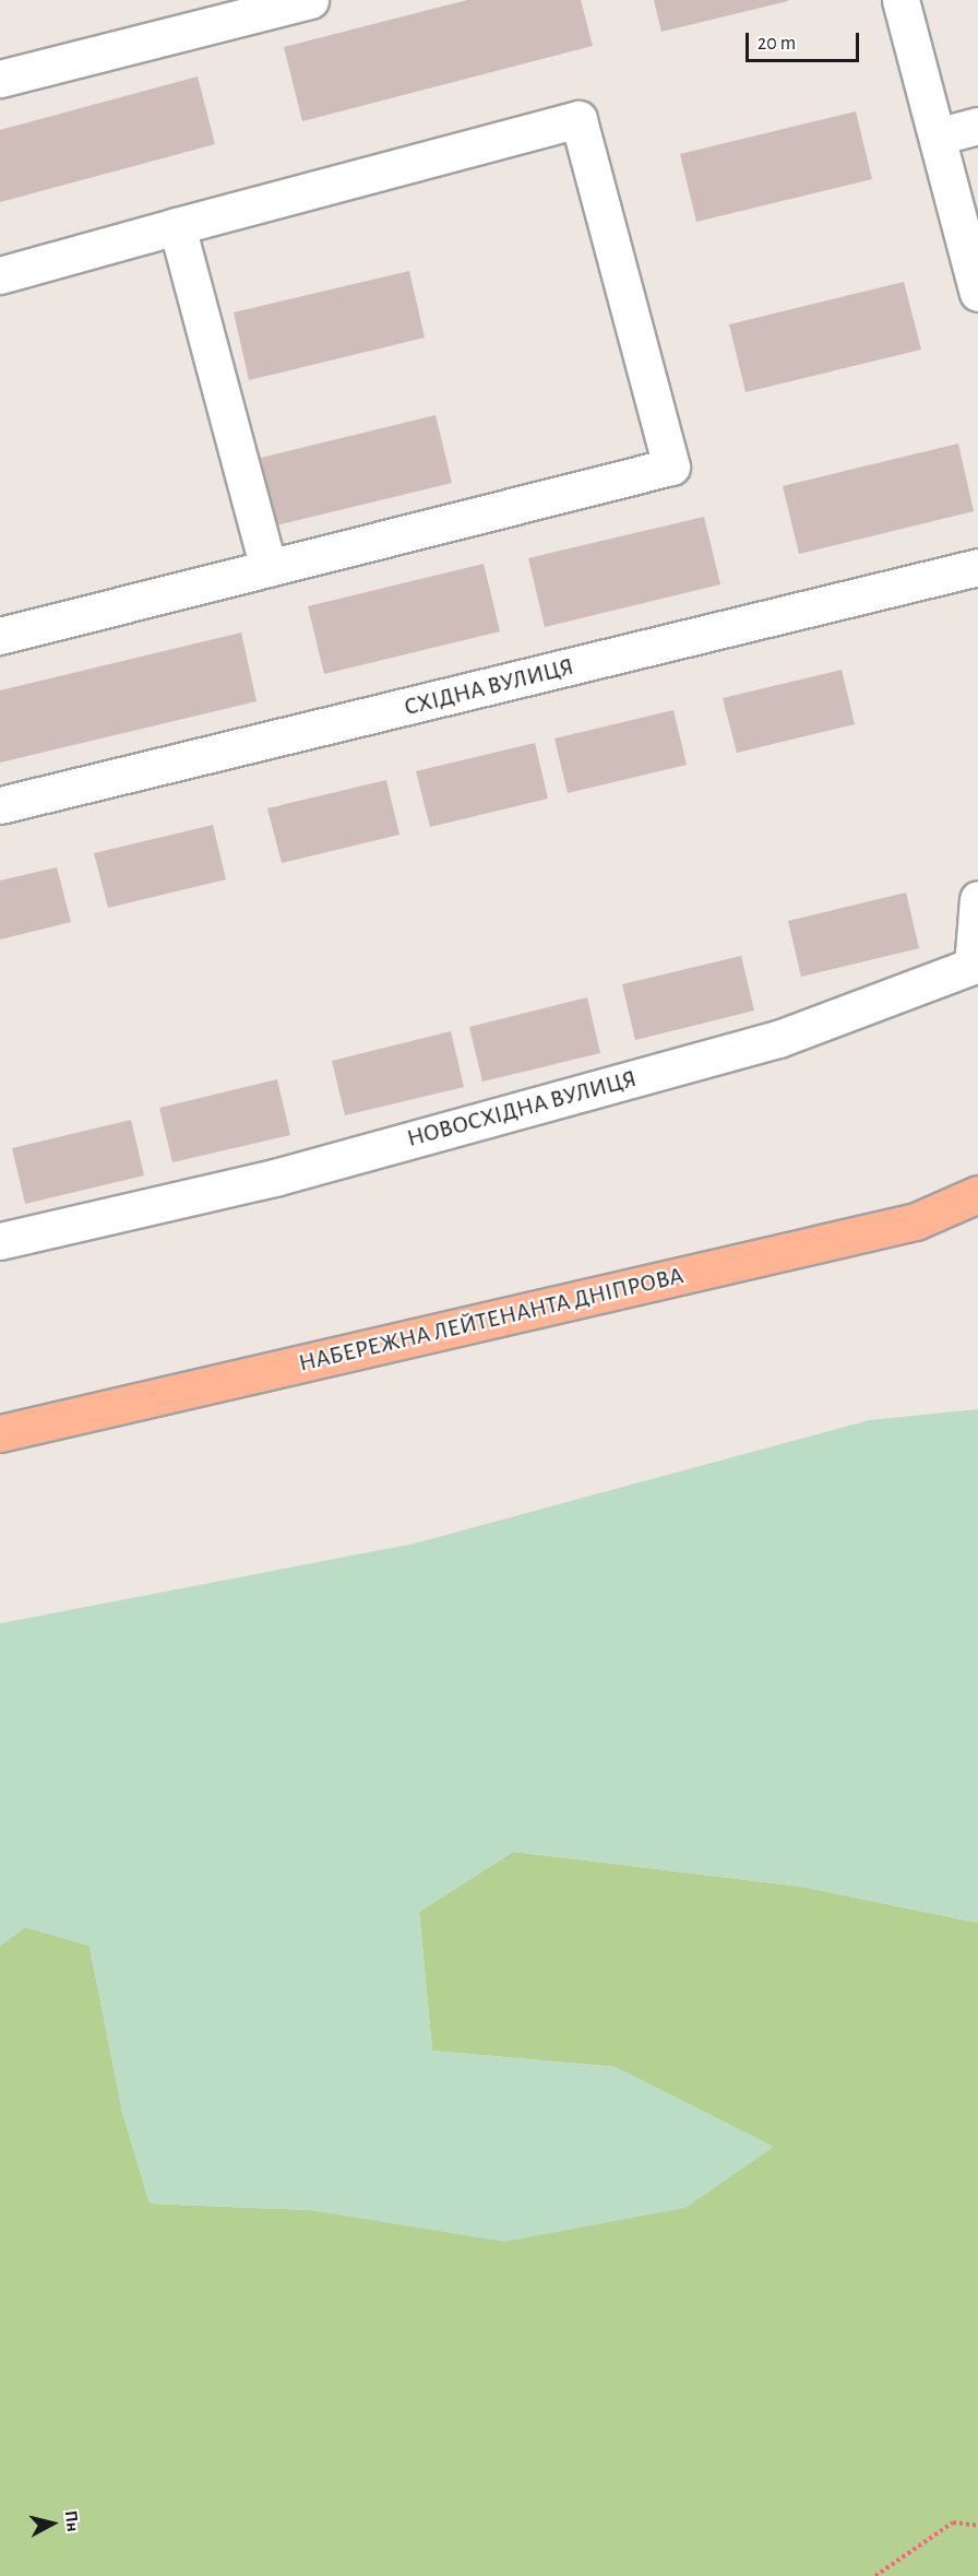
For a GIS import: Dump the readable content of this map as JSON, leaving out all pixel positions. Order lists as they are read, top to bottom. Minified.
{"streets":{"main road":["НАБЕРЕЖНА ЛЕЙТЕНАНТА ДНІПРОВА"],"street":["СХІДНА ВУЛИЦЯ","НОВОСХІДНА ВУЛИЦЯ"]},"scale_bar":"20 m","north":"right"}
